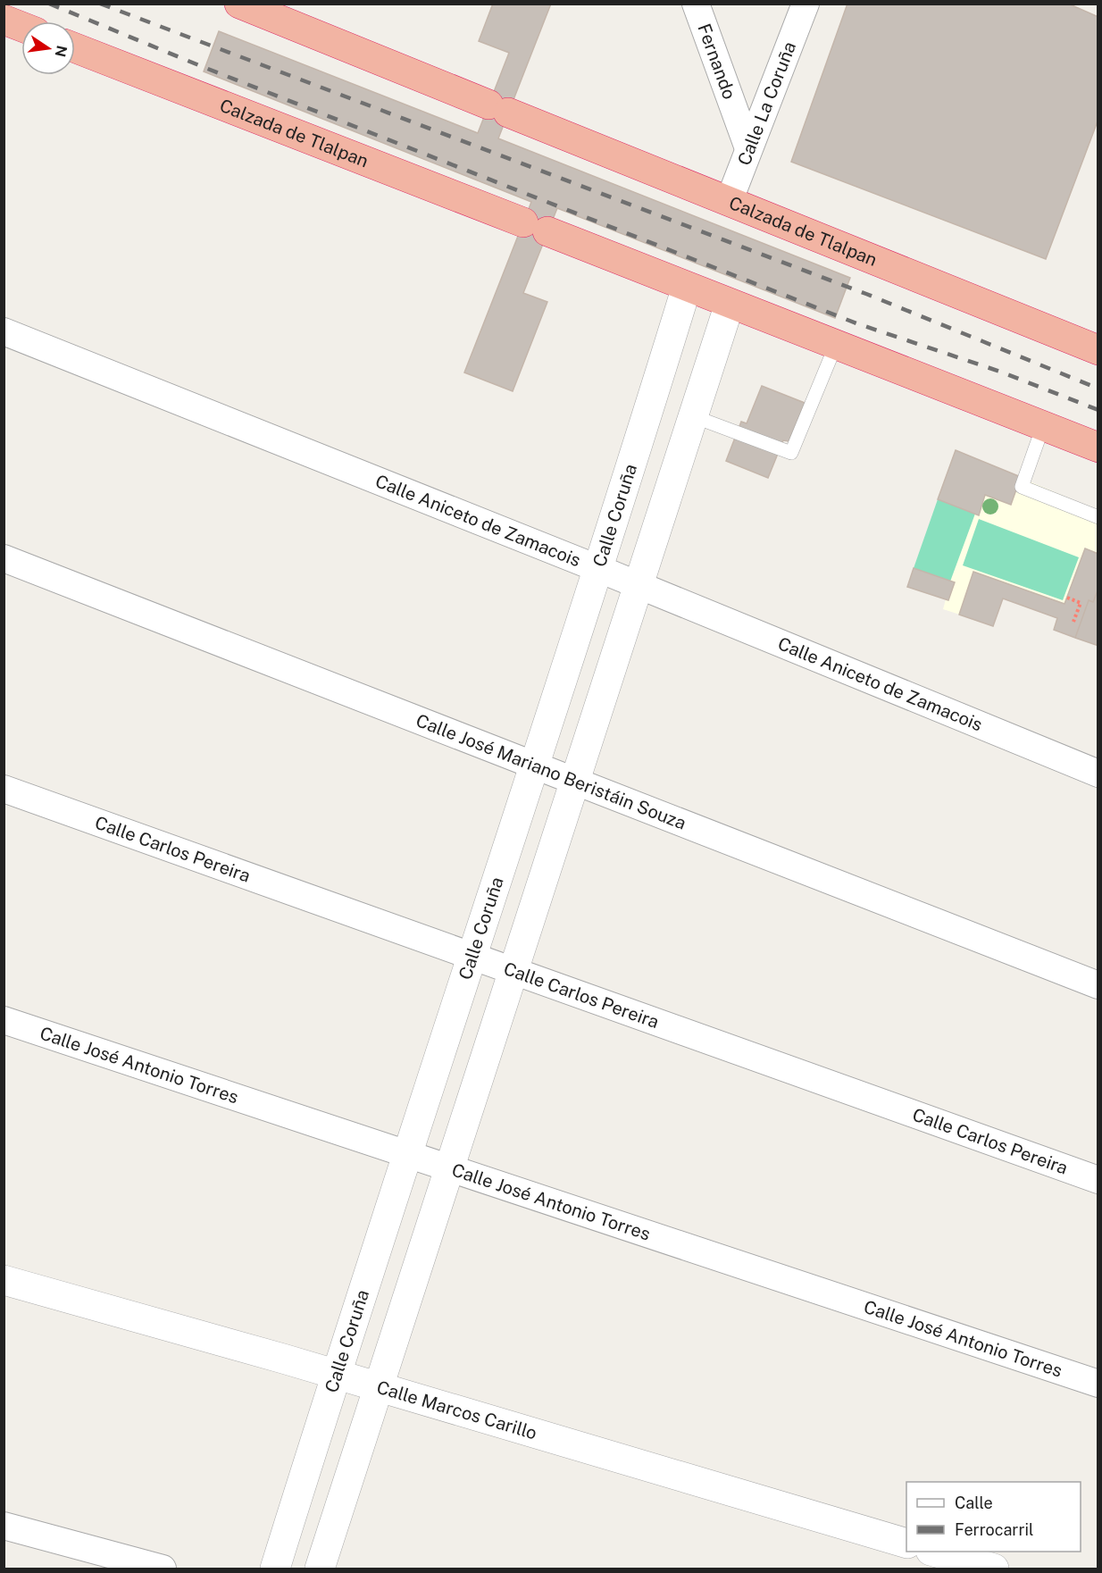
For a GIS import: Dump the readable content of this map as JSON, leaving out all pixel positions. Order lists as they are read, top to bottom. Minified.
{"streets":{"highway":["Calzada de Tlalpan"],"street":["Fernando","Calle La Coruña","Calle Coruña","Calle Aniceto de Zamacois","Calle José Mariano Beristáin Souza","Calle Carlos Pereira","Calle José Antonio Torres","Calle Marcos Carillo"]},"crossings":[["Fernando","Calle La Coruña"],["Calle La Coruña","Calzada de Tlalpan"],["Calzada de Tlalpan","Calle Coruña"],["Calle Coruña","Calle Aniceto de Zamacois"],["Calle Coruña","Calle José Mariano Beristáin Souza"],["Calle Coruña","Calle Carlos Pereira"],["Calle Coruña","Calle José Antonio Torres"],["Calle Coruña","Calle Marcos Carillo"]],"legend":["Calle","Ferrocarril"],"north":"right"}
